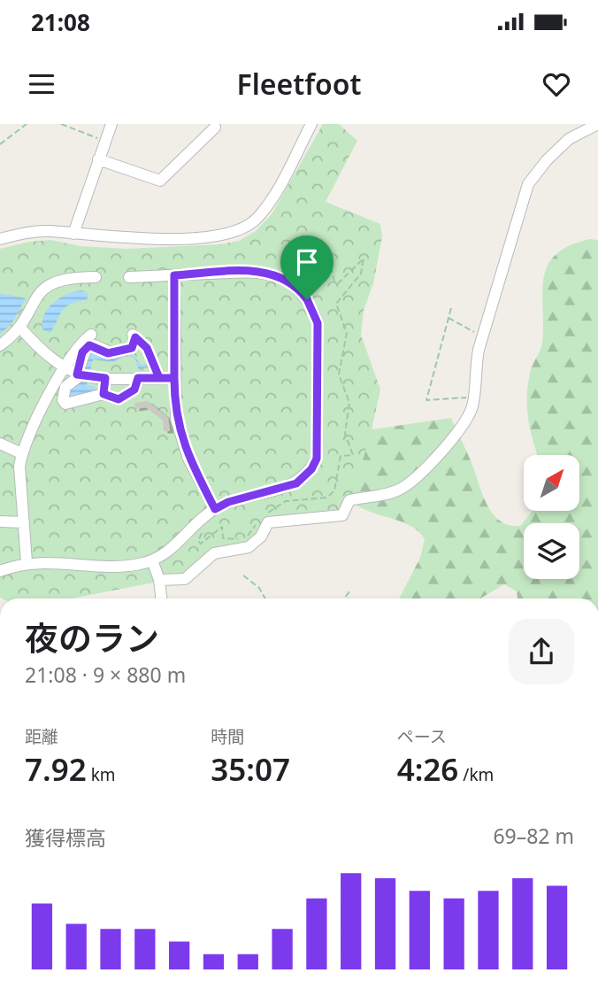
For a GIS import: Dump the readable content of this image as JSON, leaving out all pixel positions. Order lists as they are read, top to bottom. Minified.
{"north":"top right","page":{"status":"21:08","header":"Fleetfoot","heading":["夜のラン","21:08 · 9 × 880 m"],"stats":[["距離","7.92 km"],["時間","35:07"],["ペース","4:26 /km"]],"chart":["獲得標高","69–82 m"]}}
